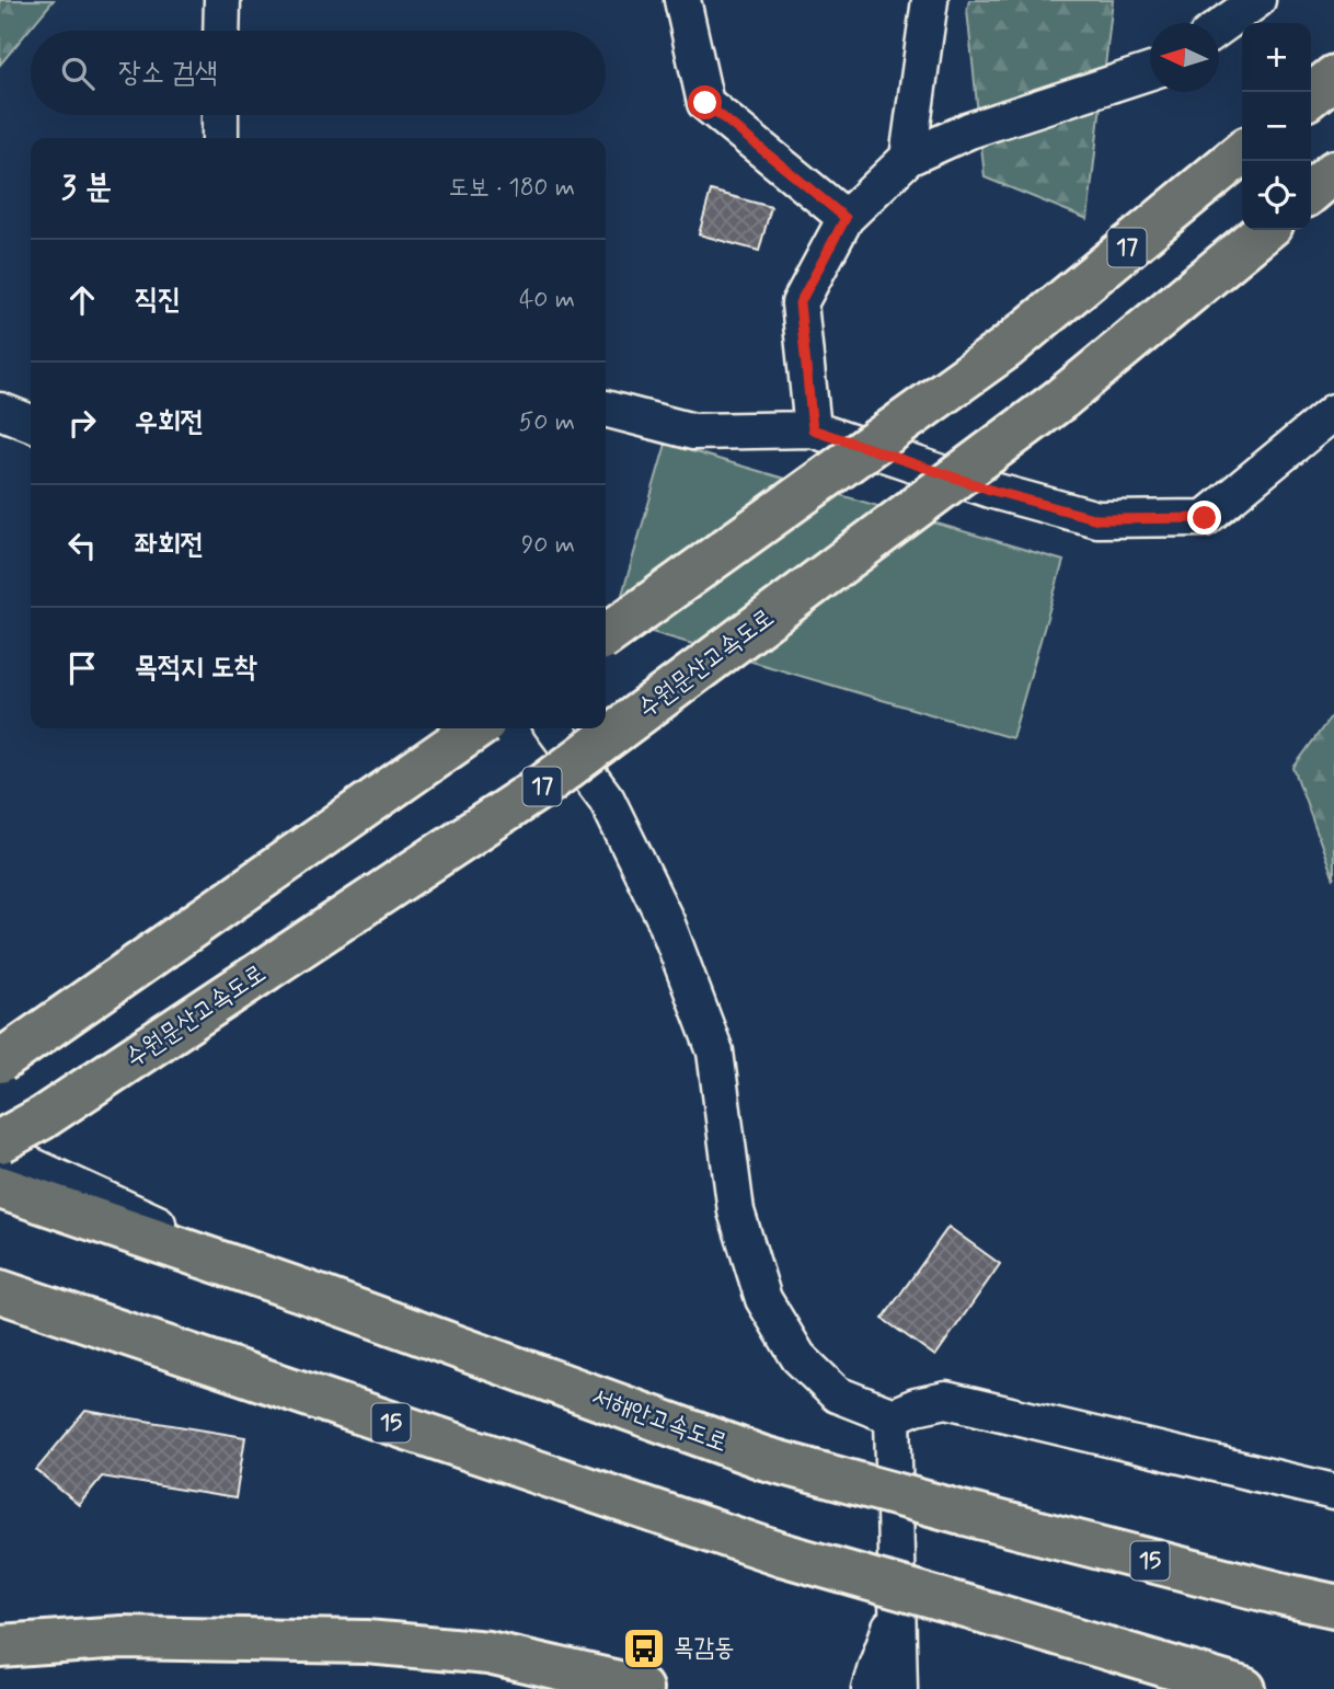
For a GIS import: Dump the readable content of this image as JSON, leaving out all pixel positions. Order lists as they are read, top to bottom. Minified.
{"streets":{"main road":["17","수원문산고속도로","서해안고속도로","15"]},"places":{"bus stop":["목감동"]},"north":"left","page":{"map_buttons":["+","−"],"search":"장소 검색","heading":["3 분","도보 · 180 m"],"list":[["직진","40 m"],["우회전","50 m"],["좌회전","90 m"],"목적지 도착"]}}
